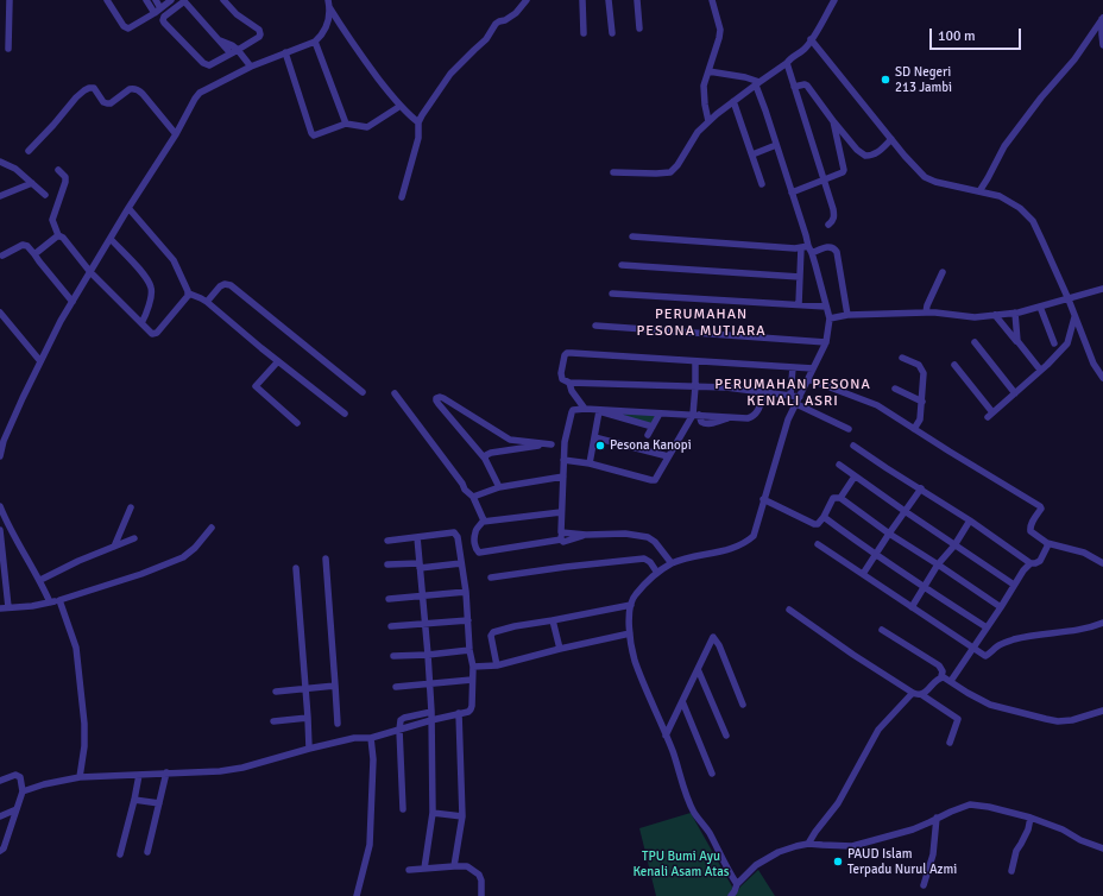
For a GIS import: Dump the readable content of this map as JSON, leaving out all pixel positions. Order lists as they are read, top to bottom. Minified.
{"districts":["PERUMAHAN PESONA MUTIARA","PERUMAHAN PESONA KENALI ASRI"],"parks":["TPU Bumi Ayu Kenali Asam Atas"],"places":["SD Negeri 213 Jambi","Pesona Kanopi","PAUD Islam Terpadu Nurul Azmi"],"scale_bar":"100 m"}
